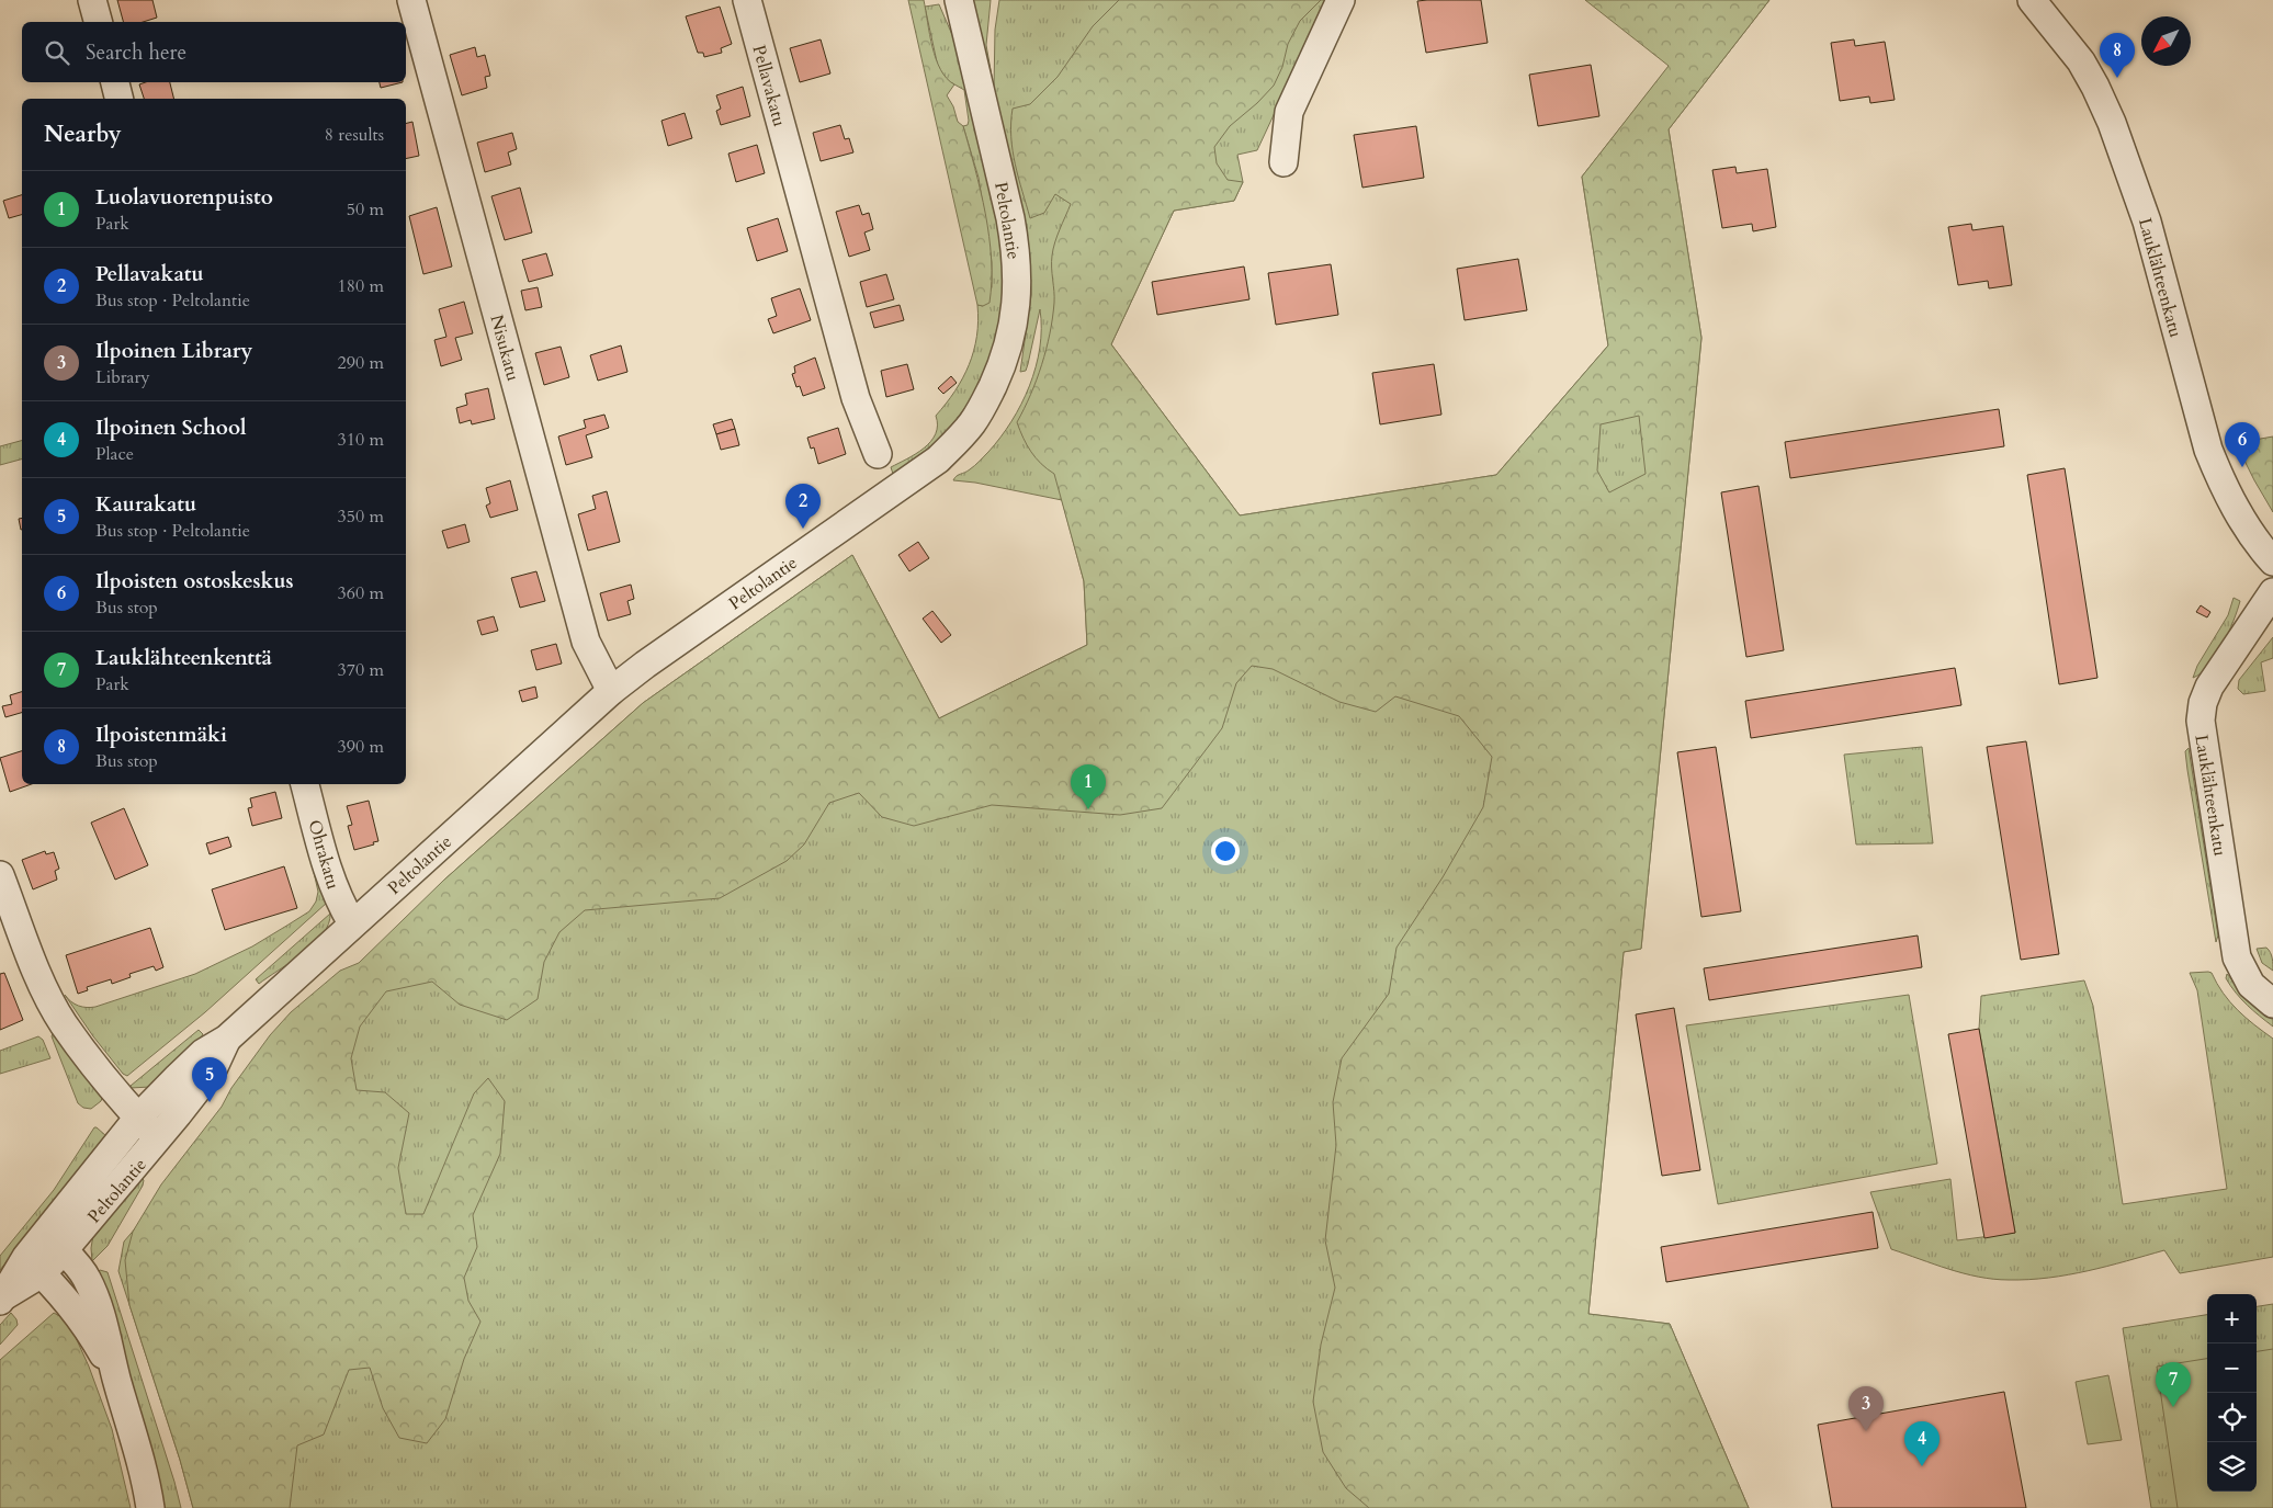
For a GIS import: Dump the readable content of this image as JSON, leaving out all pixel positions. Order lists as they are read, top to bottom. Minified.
{"streets":{"street":["Pellavakatu","Peltolantie","Lauklähteenkatu","Nisukatu","Ohrakatu"]},"crossings":[["Peltolantie","Nisukatu"],["Peltolantie","Ohrakatu"]],"north":"bottom left","page":{"search":"Search here","pins":["8","6","2","1","5","7","3","4"],"heading":["Nearby","8 results"],"list":[{"mark":"1","name":"Luolavuorenpuisto","note":"Park","value":"50 m"},{"mark":"2","name":"Pellavakatu","note":"Bus stop · Peltolantie","value":"180 m"},{"mark":"3","name":"Ilpoinen Library","note":"Library","value":"290 m"},{"mark":"4","name":"Ilpoinen School","note":"Place","value":"310 m"},{"mark":"5","name":"Kaurakatu","note":"Bus stop · Peltolantie","value":"350 m"},{"mark":"6","name":"Ilpoisten ostoskeskus","note":"Bus stop","value":"360 m"},{"mark":"7","name":"Lauklähteenkenttä","note":"Park","value":"370 m"},{"mark":"8","name":"Ilpoistenmäki","note":"Bus stop","value":"390 m"}],"map_buttons":["+","−"]}}
